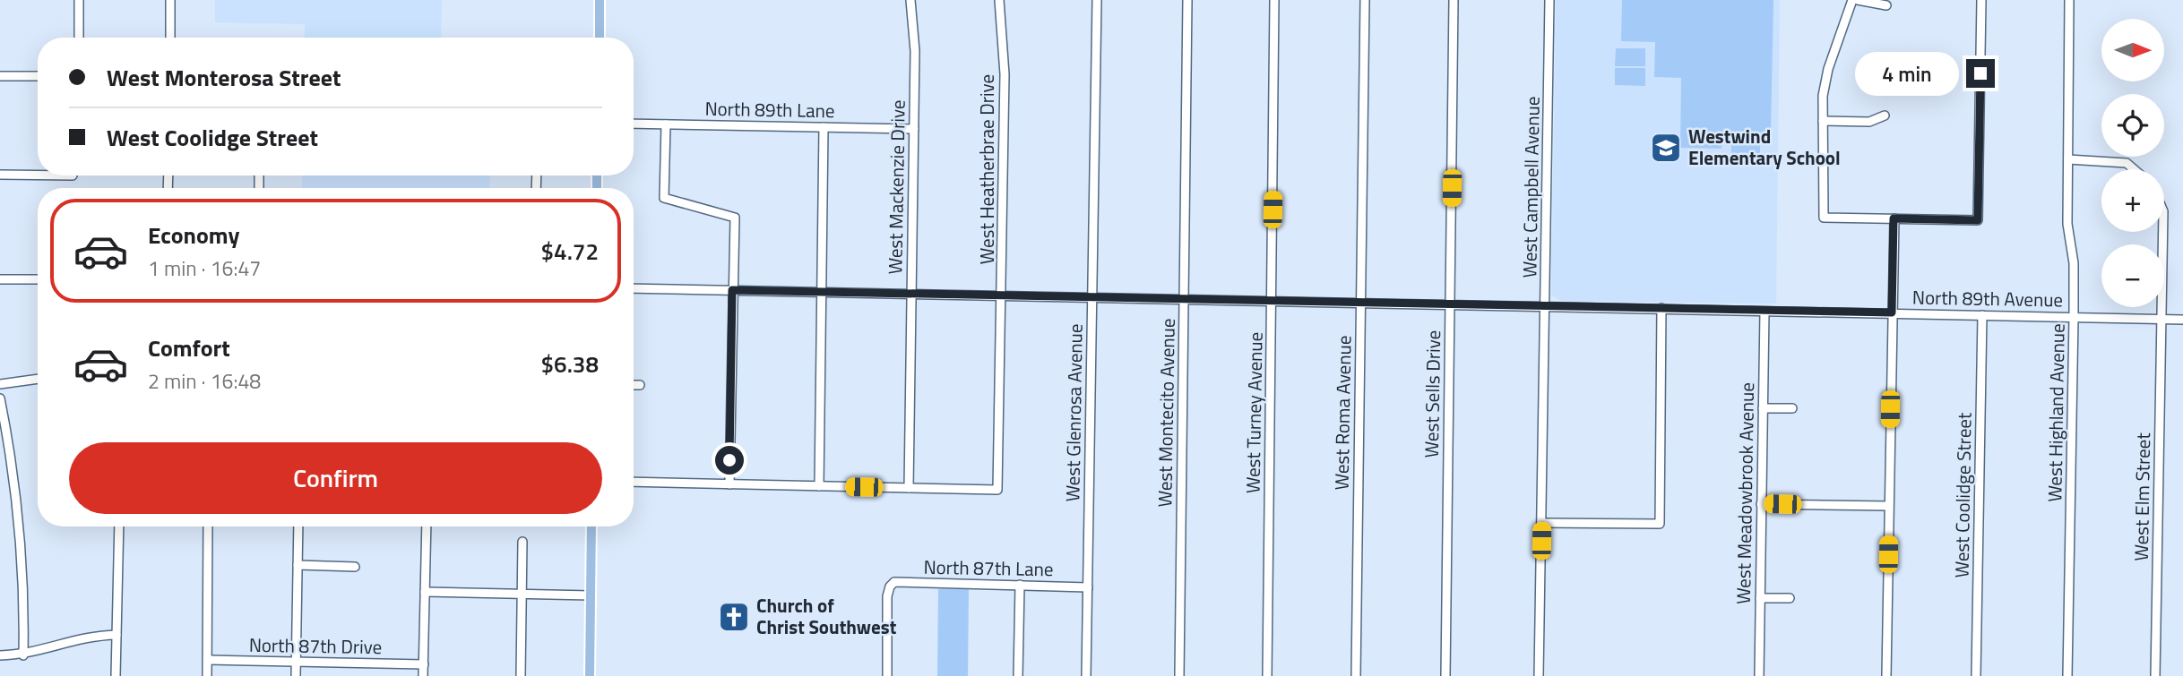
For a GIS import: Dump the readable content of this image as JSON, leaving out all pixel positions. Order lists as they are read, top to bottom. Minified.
{"streets":{"street":["North 89th Lane","West Heatherbrae Drive","West Mackenzie Drive","West Campbell Avenue","North 89th Avenue","West Sells Drive","West Glenrosa Avenue","West Montecito Avenue","West Turney Avenue","West Roma Avenue","West Highland Avenue","West Meadowbrook Avenue","West Coolidge Street","West Elm Street","North 87th Lane","North 87th Drive"]},"crossings":[["North 89th Lane","West Mackenzie Drive"],["West Heatherbrae Drive","West Mackenzie Drive"],["West Heatherbrae Drive","North 89th Avenue"],["West Mackenzie Drive","North 89th Avenue"],["West Campbell Avenue","North 89th Avenue"],["North 89th Avenue","West Sells Drive"],["North 89th Avenue","West Glenrosa Avenue"],["North 89th Avenue","West Montecito Avenue"],["North 89th Avenue","West Turney Avenue"],["North 89th Avenue","West Roma Avenue"],["North 89th Avenue","West Highland Avenue"],["North 89th Avenue","West Meadowbrook Avenue"],["North 89th Avenue","West Coolidge Street"],["North 89th Avenue","West Elm Street"],["West Glenrosa Avenue","North 87th Lane"]],"places":{"school or university":["Westwind Elementary School"],"church":["Church of Christ Southwest"]},"north":"right","page":{"map_buttons":["+","−"],"banner":["West Monterosa Street","West Coolidge Street"],"bubble":"4 min","list":[{"name":"Economy","note":"1 min · 16:47","value":"$4.72"},{"name":"Comfort","note":"2 min · 16:48","value":"$6.38"}],"buttons":"Confirm"}}
